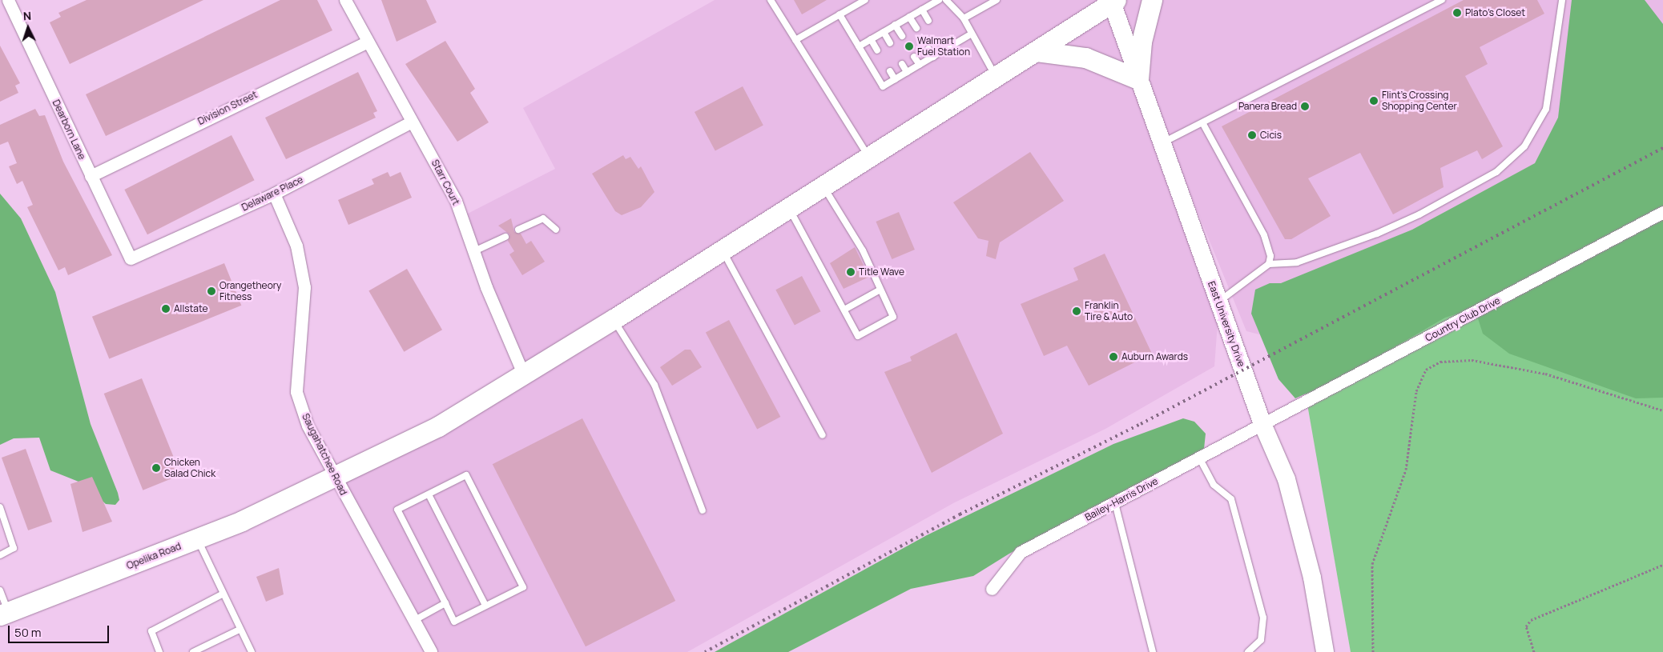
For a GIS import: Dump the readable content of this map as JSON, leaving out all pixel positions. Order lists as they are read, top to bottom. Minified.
{"streets":{"main road":["East University Drive","Opelika Road"],"street":["Division Street","Dearborn Lane","Starr Court","Delaware Place","Country Club Drive","Saugahatchee Road","Bailey-Harris Drive"]},"crossings":[["Division Street","Dearborn Lane"],["Division Street","Starr Court"],["Dearborn Lane","Delaware Place"],["Starr Court","Delaware Place"],["Starr Court","Opelika Road"],["Delaware Place","Saugahatchee Road"],["Country Club Drive","East University Drive"],["Country Club Drive","Bailey-Harris Drive"],["East University Drive","Bailey-Harris Drive"],["East University Drive","Opelika Road"],["Saugahatchee Road","Opelika Road"]],"places":["Plato's Closet","Walmart Fuel Station","Flint's Crossing Shopping Center","Panera Bread","Cicis","Title Wave","Orangetheory Fitness","Allstate","Franklin Tire & Auto","Auburn Awards","Chicken Salad Chick"],"scale_bar":"50 m","north":"top"}
